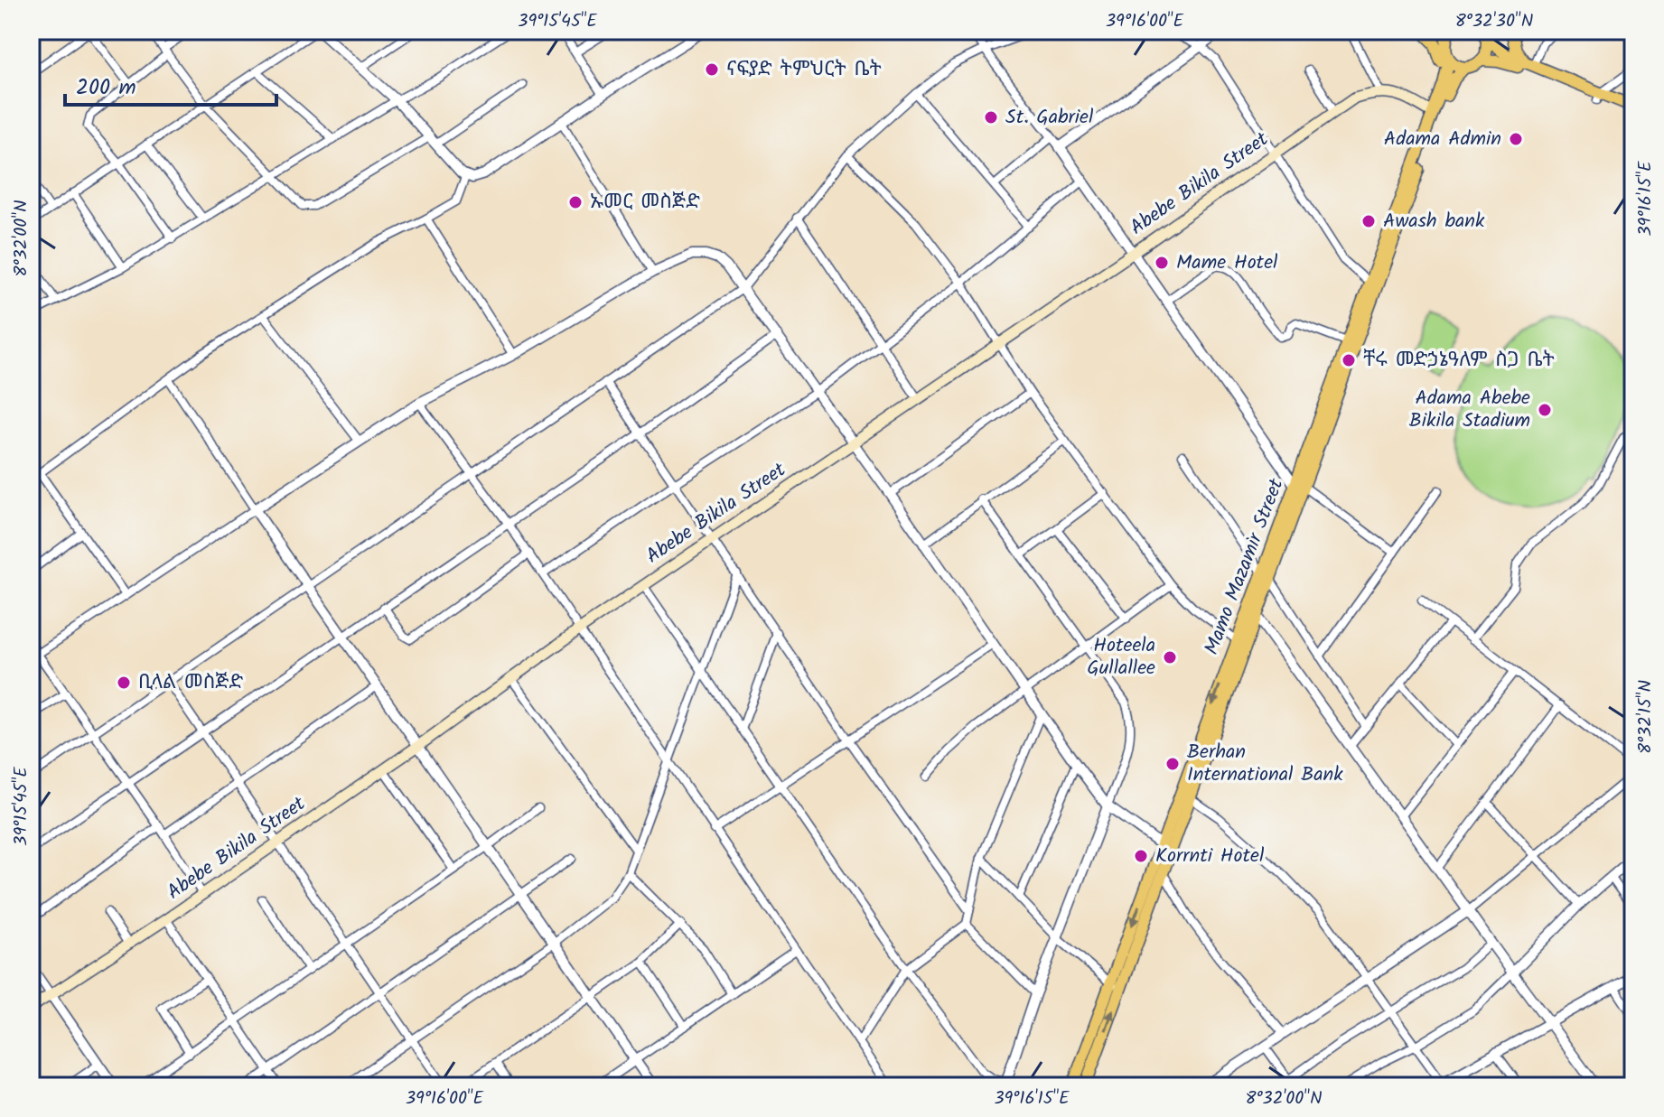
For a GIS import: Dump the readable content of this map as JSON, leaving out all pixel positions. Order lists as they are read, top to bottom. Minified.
{"streets":{"main road":["Abebe Bikila Street","Mamo Mazamir Street"]},"places":["ናፍያድ ትምህርት ቤት","St. Gabriel","Adama Admin","ኡመር መስጅድ","Awash bank","Mame Hotel","ቸሩ መድኃኔዓለም ስጋ ቤት","Adama Abebe Bikila Stadium","Hoteela Gullallee","ቢላል መስጅድ","Berhan International Bank","Korrnti Hotel"],"scale_bar":"200 m","coordinates":["39°15'45\"E","39°16'00\"E","8°32'30\"N","39°16'15\"E","8°32'00\"N","8°32'15\"N"]}
